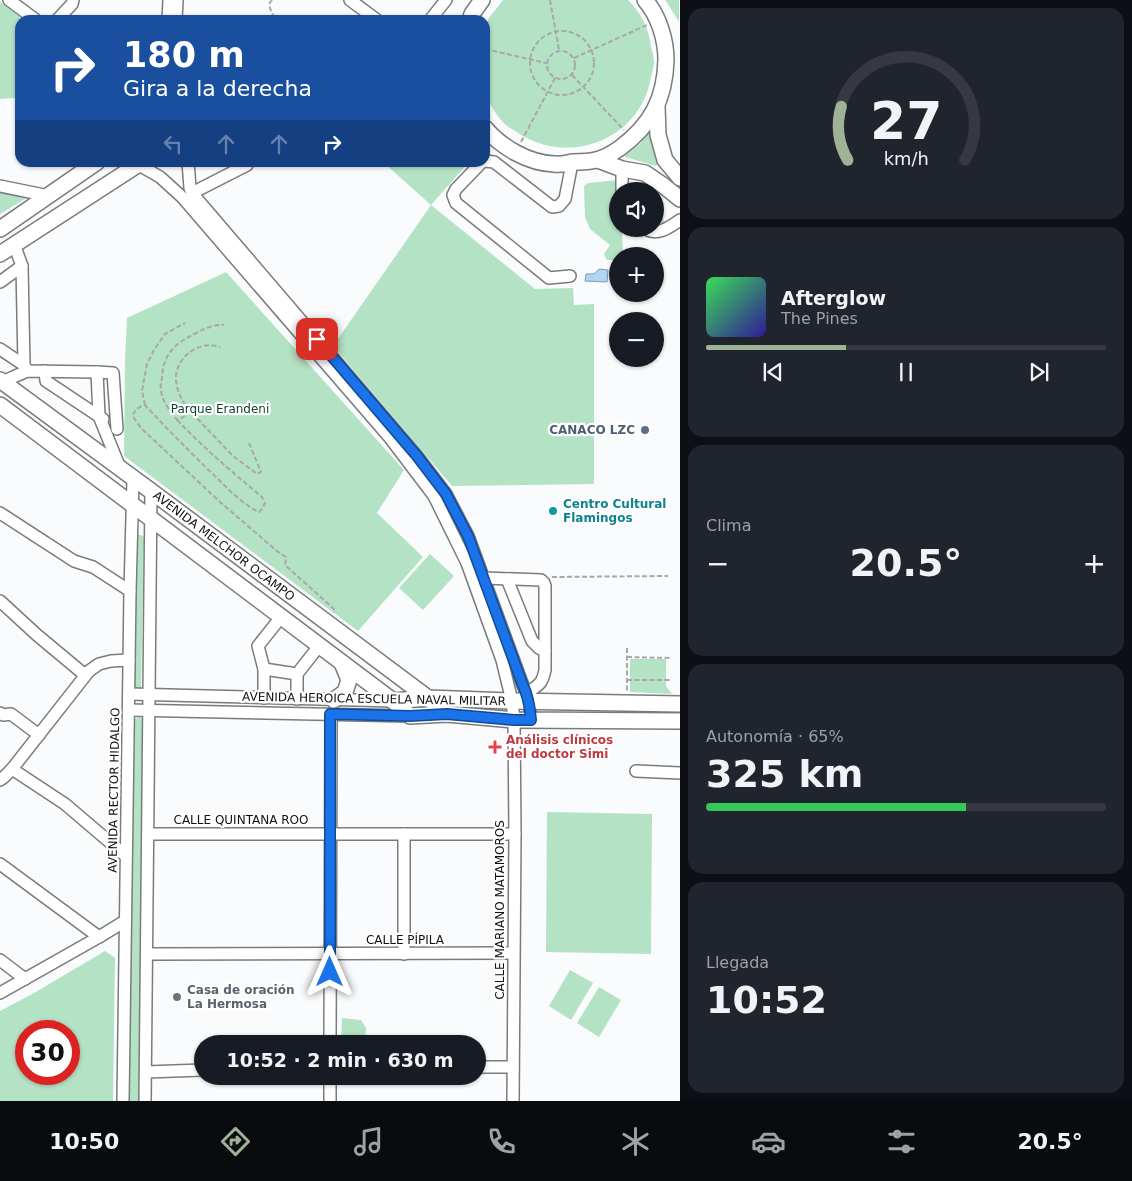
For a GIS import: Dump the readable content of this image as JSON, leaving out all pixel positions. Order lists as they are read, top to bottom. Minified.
{"streets":{"main road":["AVENIDA MELCHOR OCAMPO","AVENIDA HEROICA ESCUELA NAVAL MILITAR"],"street":["AVENIDA RECTOR HIDALGO","CALLE QUINTANA ROO","CALLE MARIANO MATAMOROS","CALLE PÍPILA"]},"crossings":[["AVENIDA MELCHOR OCAMPO","AVENIDA HEROICA ESCUELA NAVAL MILITAR"],["AVENIDA MELCHOR OCAMPO","AVENIDA RECTOR HIDALGO"],["AVENIDA HEROICA ESCUELA NAVAL MILITAR","AVENIDA RECTOR HIDALGO"],["AVENIDA HEROICA ESCUELA NAVAL MILITAR","CALLE MARIANO MATAMOROS"],["CALLE QUINTANA ROO","CALLE MARIANO MATAMOROS"],["CALLE MARIANO MATAMOROS","CALLE PÍPILA"]],"parks":["Parque Erandeni"],"places":{"other":["CANACO LZC","Centro Cultural Flamingos","Casa de oración La Hermosa"],"health":["Análisis clínicos del doctor Simi"]},"page":{"turn":["180 m","Gira a la derecha"],"map_buttons":["+","−"],"song":["Afterglow","The Pines"],"tile":["Clima",["Autonomía · 65%","325 km"],["Llegada","10:52"]],"heat":["−","20.5°","+"],"limit":"30","trip":"10:52 · 2 min · 630 m","tabs":["10:50","20.5°"],"gauge":["27","km/h"]}}
